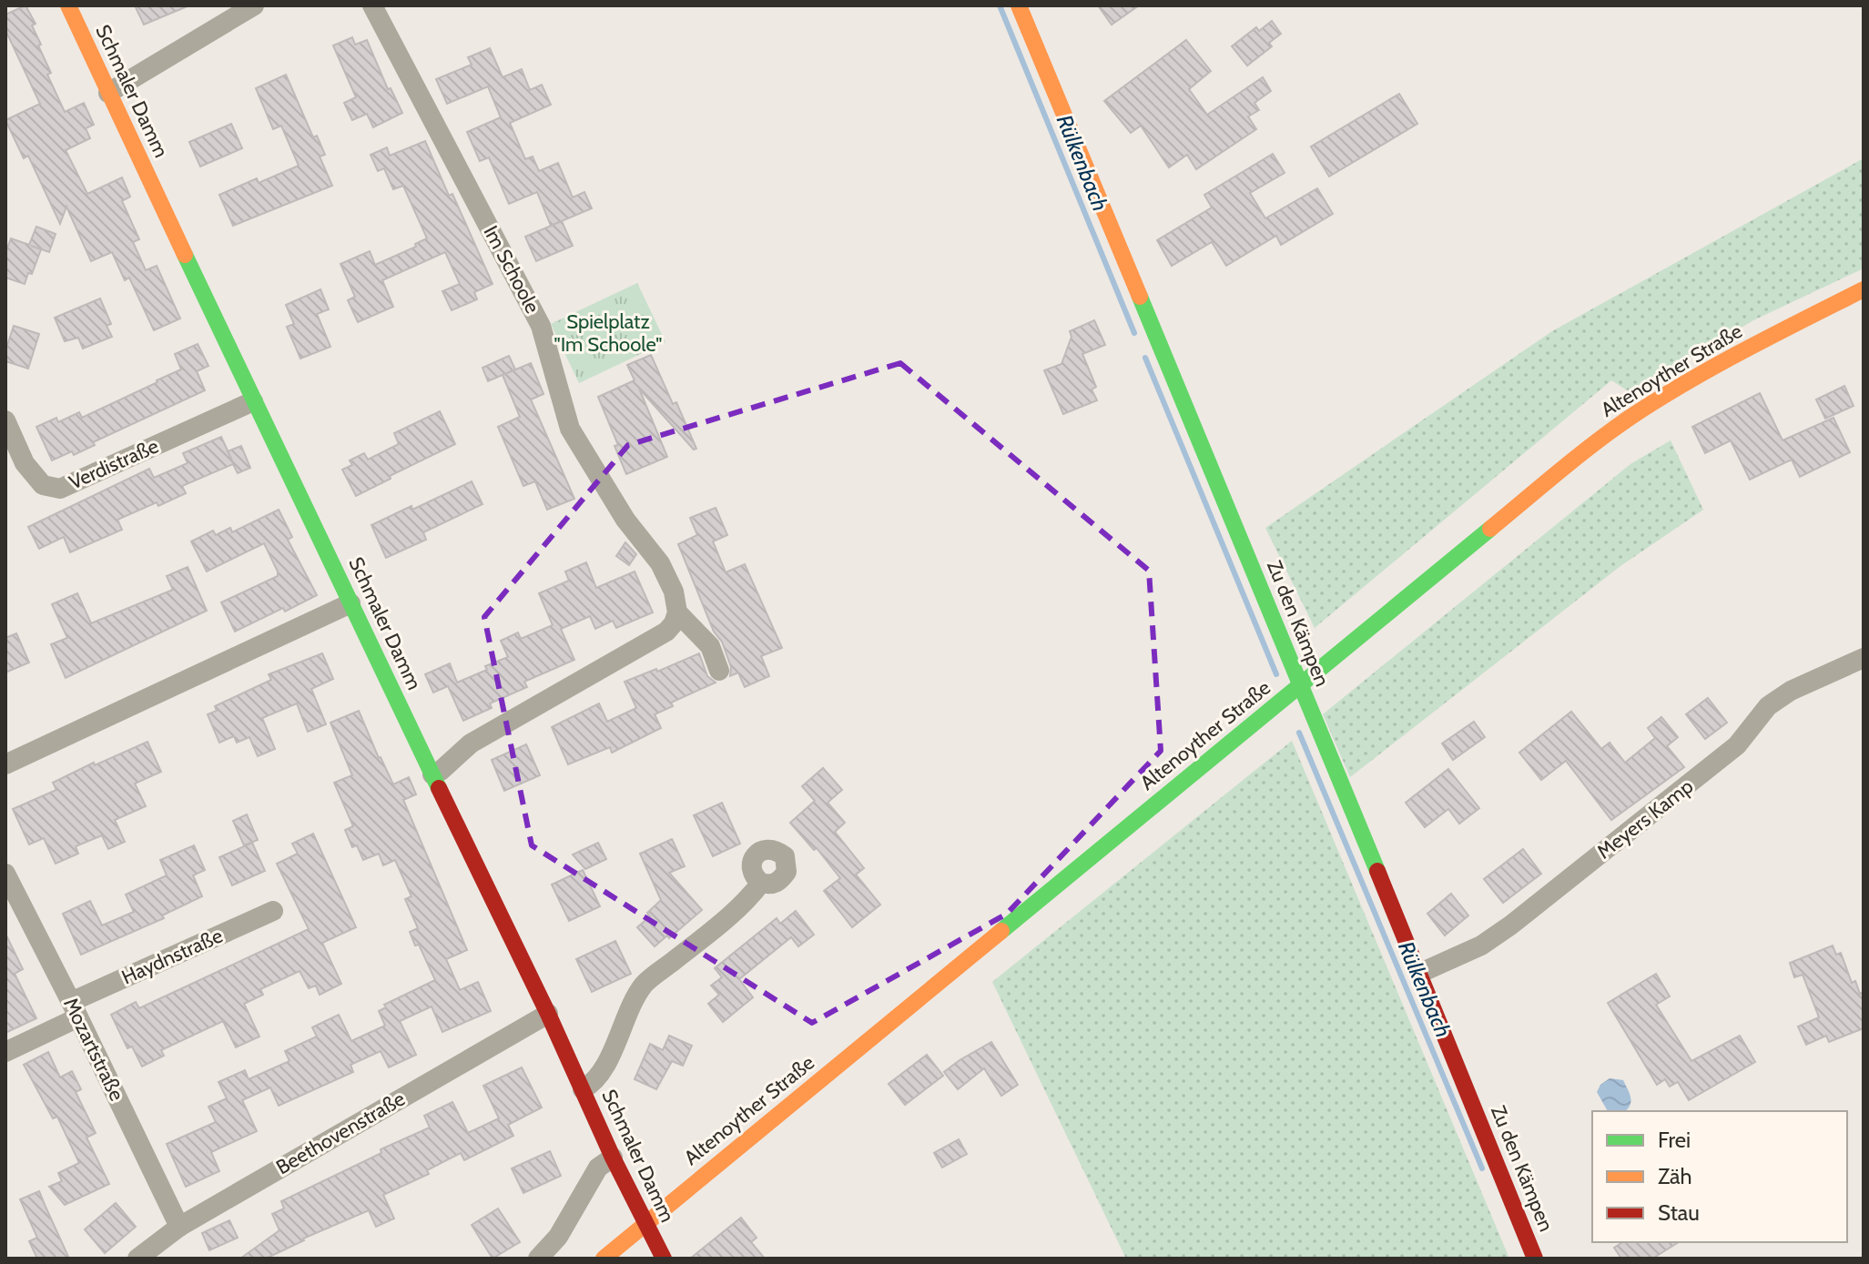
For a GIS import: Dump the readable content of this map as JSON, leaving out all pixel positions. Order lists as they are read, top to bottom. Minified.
{"streets":{"street":["Schmaler Damm","Im Schoole","Altenoyther Straße","Verdistraße","Zu den Kämpen","Meyers Kamp","Haydnstraße","Mozartstraße","Beethovenstraße"]},"crossings":[["Schmaler Damm","Altenoyther Straße"],["Schmaler Damm","Verdistraße"],["Schmaler Damm","Beethovenstraße"],["Altenoyther Straße","Zu den Kämpen"],["Zu den Kämpen","Meyers Kamp"],["Haydnstraße","Mozartstraße"],["Mozartstraße","Beethovenstraße"]],"water":["Rülkenbach"],"parks":["Spielplatz \"Im Schoole\""],"legend":["Frei","Zäh","Stau"]}
